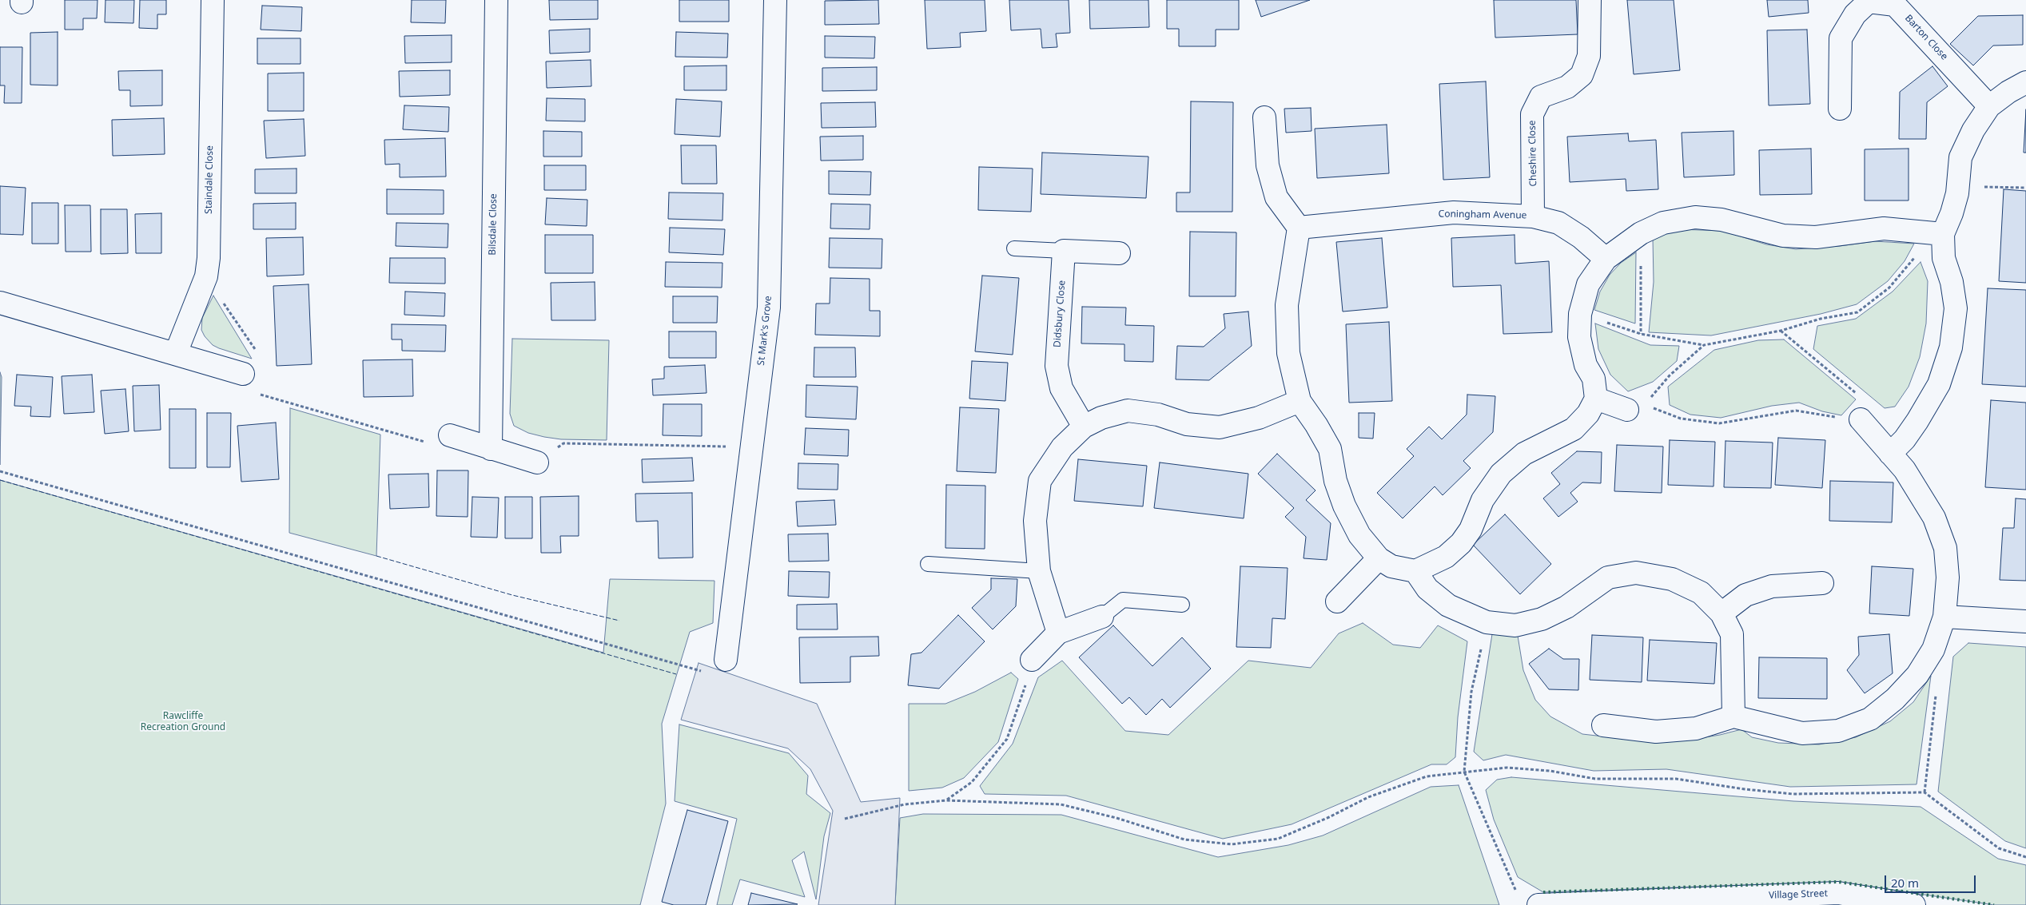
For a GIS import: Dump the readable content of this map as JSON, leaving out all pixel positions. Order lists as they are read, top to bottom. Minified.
{"streets":{"street":["Barton Close","Cheshire Close","Staindale Close","Coningham Avenue","Bilsdale Close","Didsbury Close","St Mark's Grove","Village Street"]},"crossings":[["Cheshire Close","Coningham Avenue"]],"parks":["Rawcliffe Recreation Ground"],"scale_bar":"20 m"}
